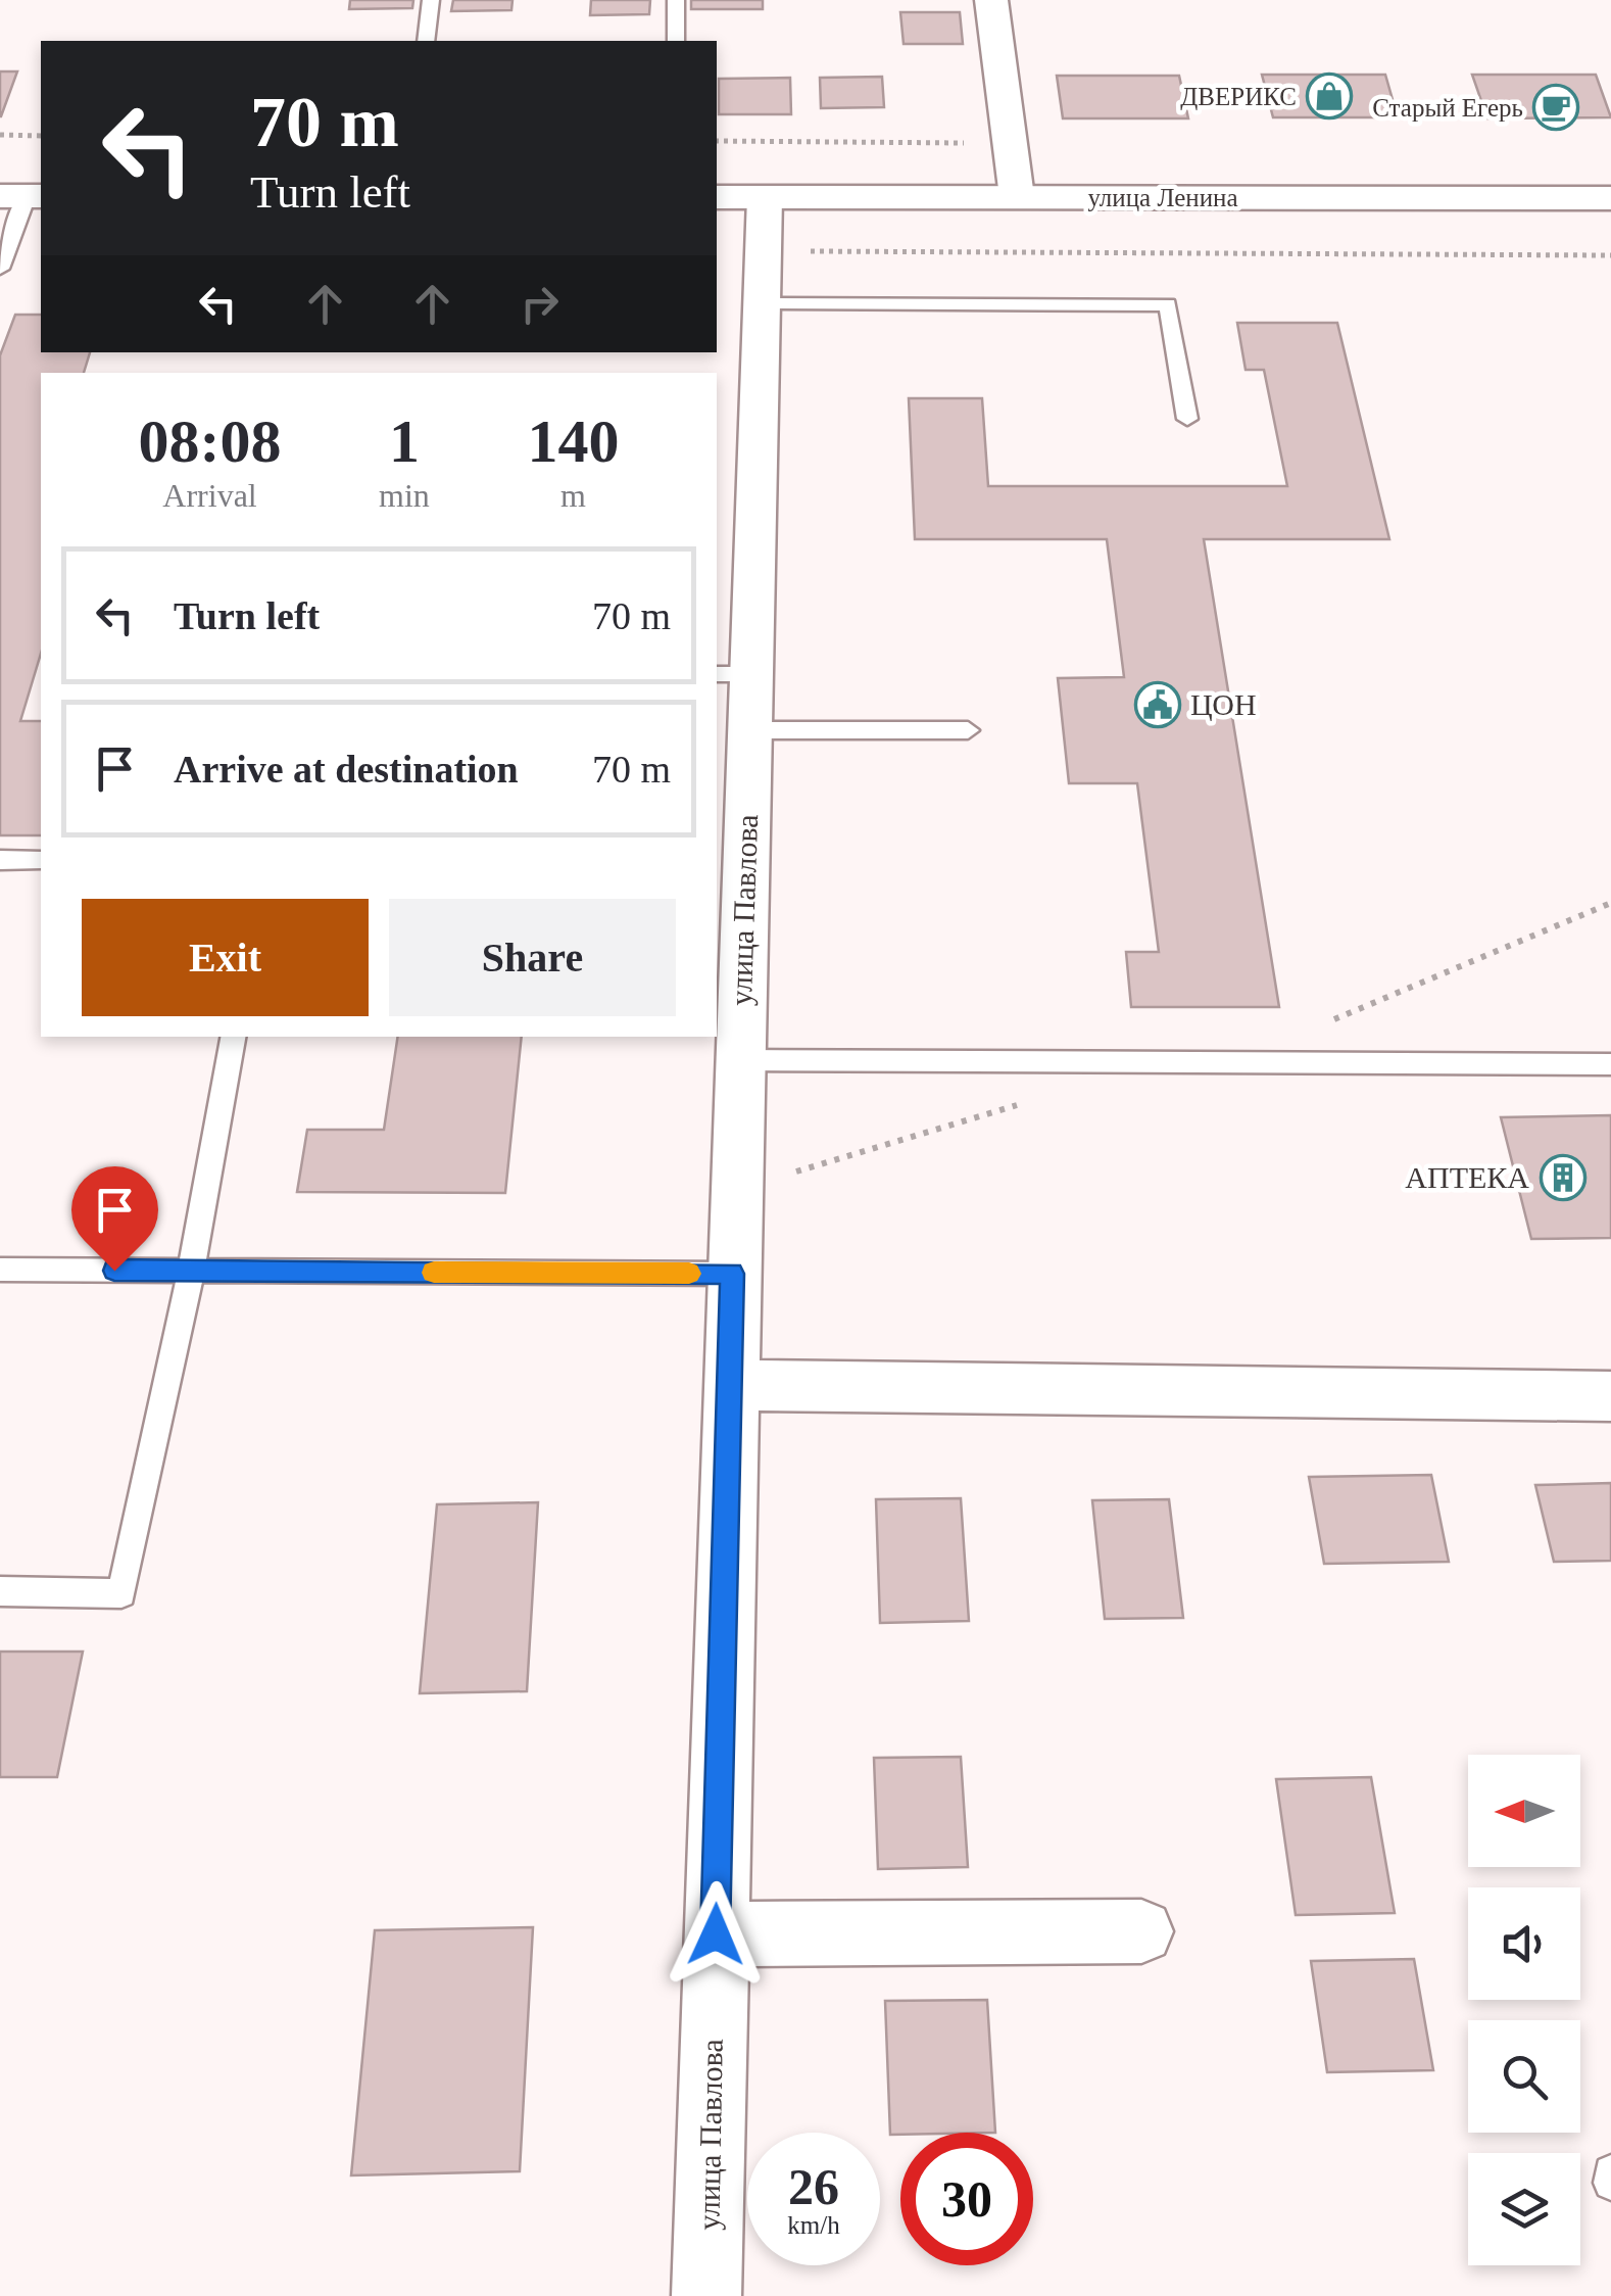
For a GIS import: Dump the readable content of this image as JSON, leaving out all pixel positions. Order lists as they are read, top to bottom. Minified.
{"streets":{"street":["улица Ленина","улица Павлова"]},"crossings":[["улица Ленина","улица Павлова"]],"places":{"shop":["ДВЕРИКС"],"cafe":["Старый Егерь"],"public building":["ЦОН"],"building":["АПТЕКА"]},"north":"left","page":{"turn":["70 m","Turn left"],"eta":["08:08","Arrival","1","min","140","m"],"list":[{"name":"Turn left","value":"70 m"},{"name":"Arrive at destination","value":"70 m"}],"buttons":["Exit","Share"],"speed":"26 km/h","limit":"30"}}
